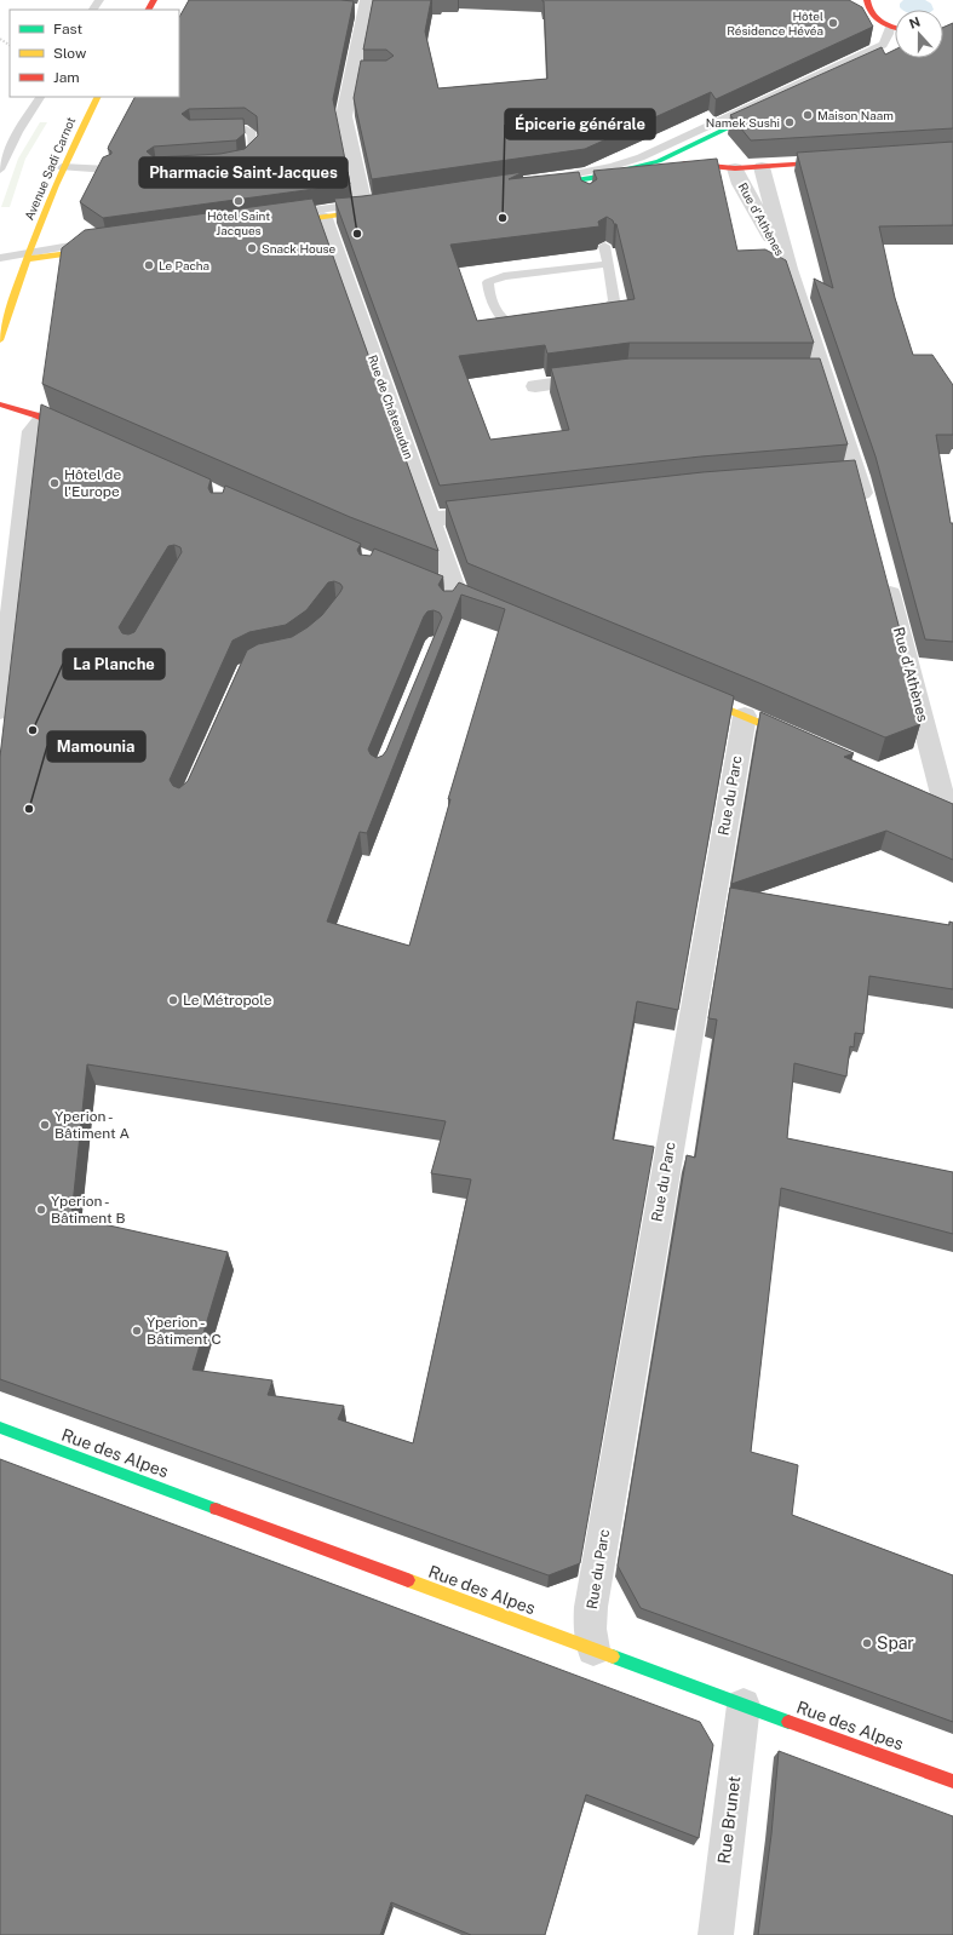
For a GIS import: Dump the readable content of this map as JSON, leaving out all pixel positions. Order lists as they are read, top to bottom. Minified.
{"streets":{"street":["Avenue Sadi Carnot","Rue d'Athènes","Rue de Châteaudun","Rue du Parc","Rue des Alpes","Rue Brunet"]},"crossings":[["Rue du Parc","Rue des Alpes"],["Rue des Alpes","Rue Brunet"]],"places":["Hôtel Résidence Hévéa","Maison Naam","Namek Sushi","Hôtel Saint Jacques","Épicerie générale","Pharmacie Saint-Jacques","Snack House","Le Pacha","Hôtel de l'Europe","La Planche","Mamounia","Le Métropole","Yperion - Bâtiment A","Yperion - Bâtiment B","Yperion - Bâtiment C","Spar"],"legend":["Fast","Slow","Jam"],"north":"top"}
